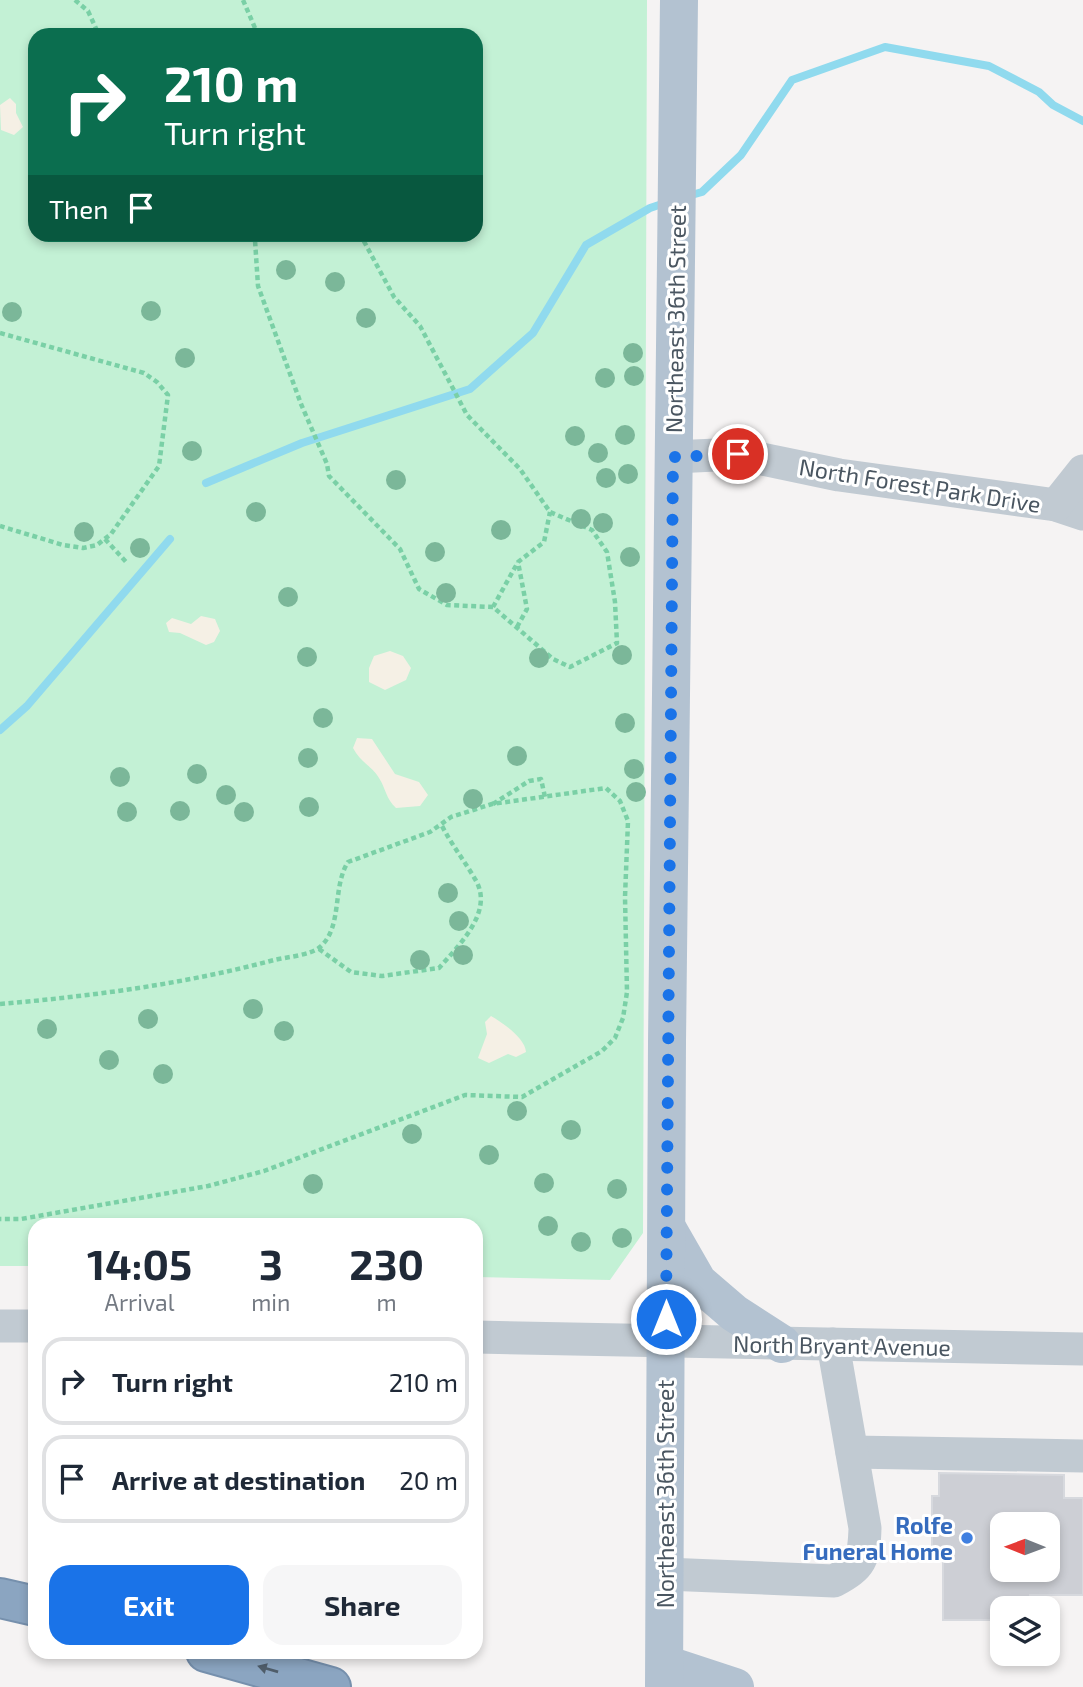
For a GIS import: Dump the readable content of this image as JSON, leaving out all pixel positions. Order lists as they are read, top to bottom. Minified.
{"streets":{"main road":["Northeast 36th Street"],"street":["North Forest Park Drive","North Bryant Avenue"]},"crossings":[["Northeast 36th Street","North Forest Park Drive"],["Northeast 36th Street","North Bryant Avenue"]],"places":["Rolfe Funeral Home"],"north":"left","page":{"turn":["210 m","Turn right"],"then":"Then","eta":["14:05","Arrival","3","min","230","m"],"list":[{"name":"Turn right","value":"210 m"},{"name":"Arrive at destination","value":"20 m"}],"buttons":["Exit","Share"]}}
